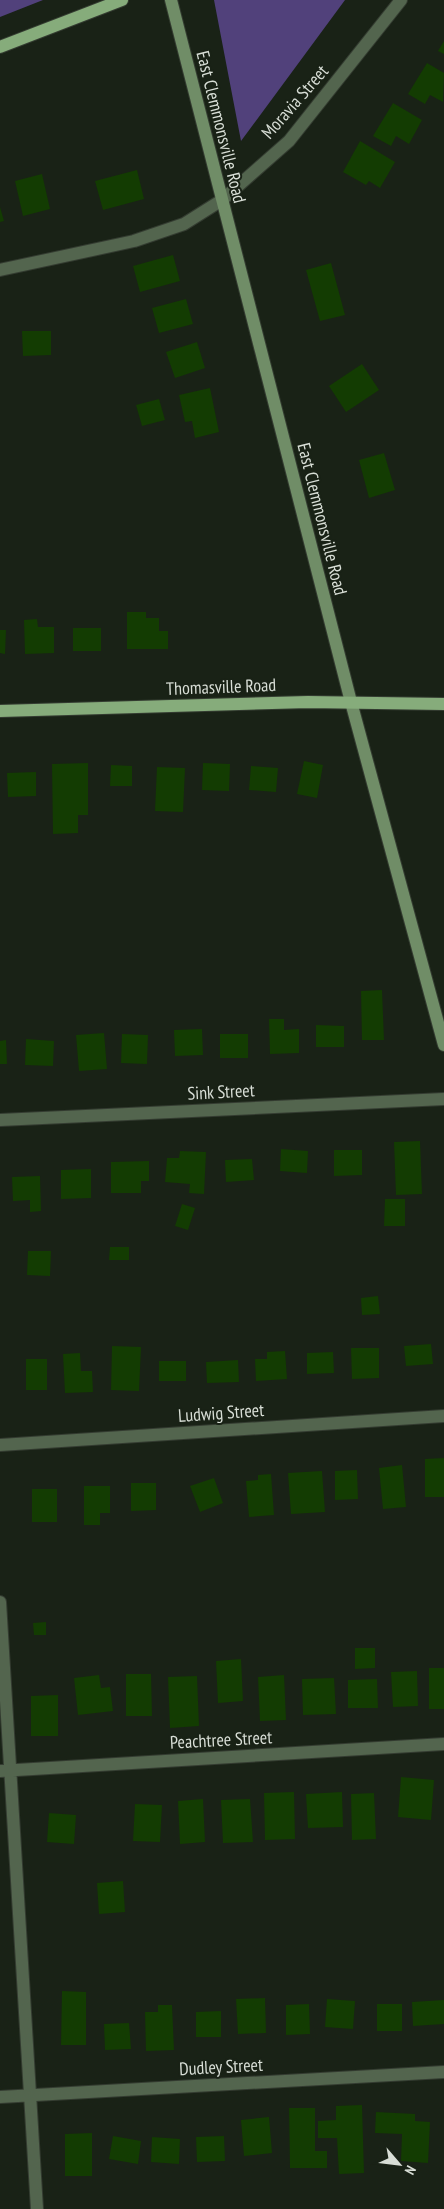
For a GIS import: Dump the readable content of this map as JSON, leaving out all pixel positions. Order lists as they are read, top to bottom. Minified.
{"streets":{"main road":["East Clemmonsville Road","Thomasville Road"],"street":["Moravia Street","Sink Street","Ludwig Street","Peachtree Street","Dudley Street"]},"crossings":[["Moravia Street","East Clemmonsville Road"],["East Clemmonsville Road","Thomasville Road"]],"north":"bottom right"}
